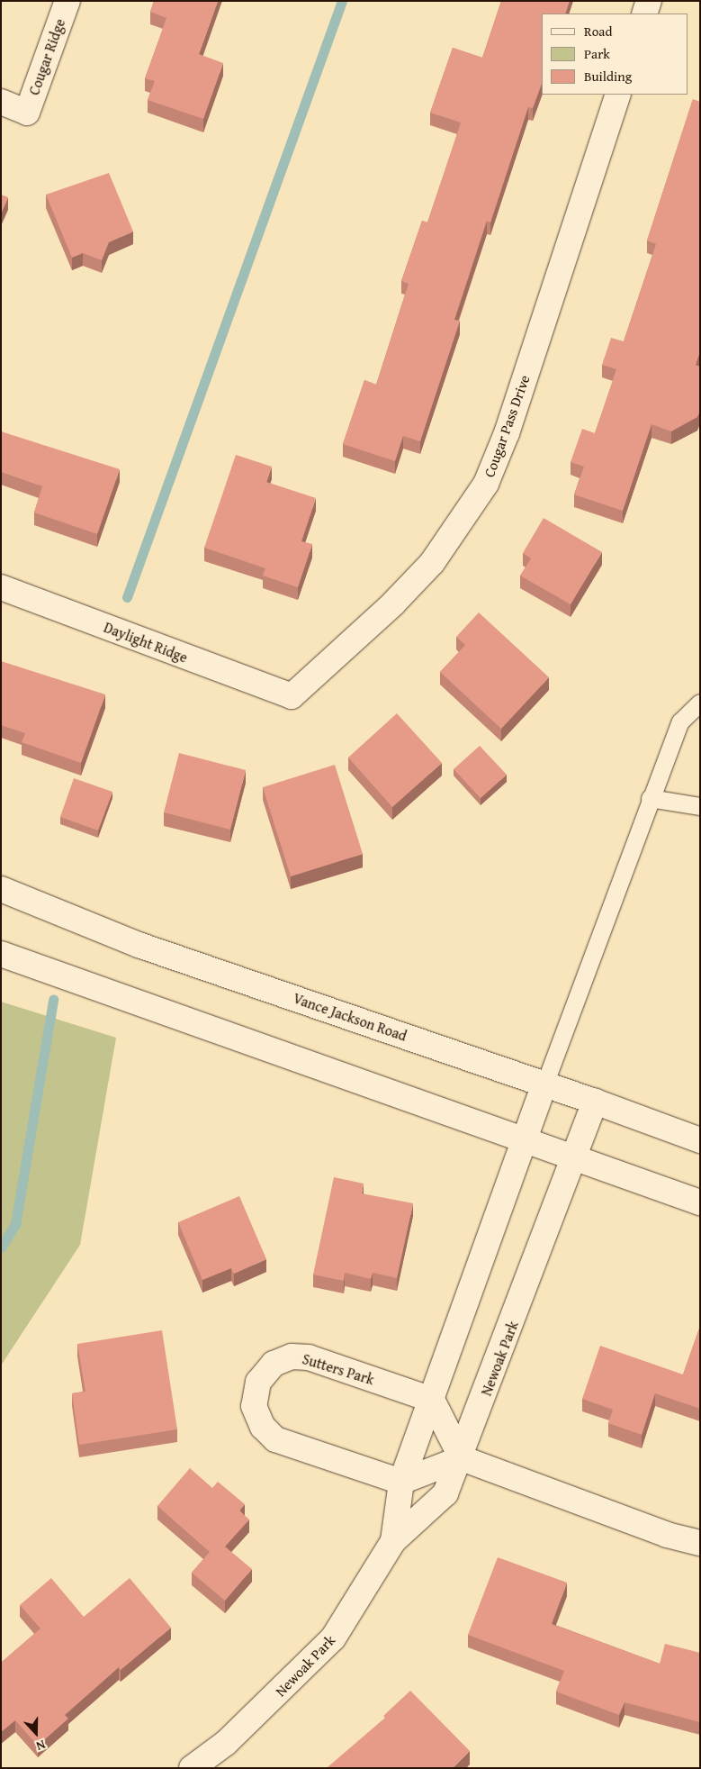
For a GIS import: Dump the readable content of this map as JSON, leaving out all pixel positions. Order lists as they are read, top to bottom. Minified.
{"streets":{"street":["Cougar Ridge","Cougar Pass Drive","Daylight Ridge","Vance Jackson Road","Newoak Park","Sutters Park"]},"crossings":[["Cougar Pass Drive","Daylight Ridge"],["Vance Jackson Road","Newoak Park"],["Newoak Park","Sutters Park"]],"legend":["Road","Park","Building"],"north":"bottom"}
